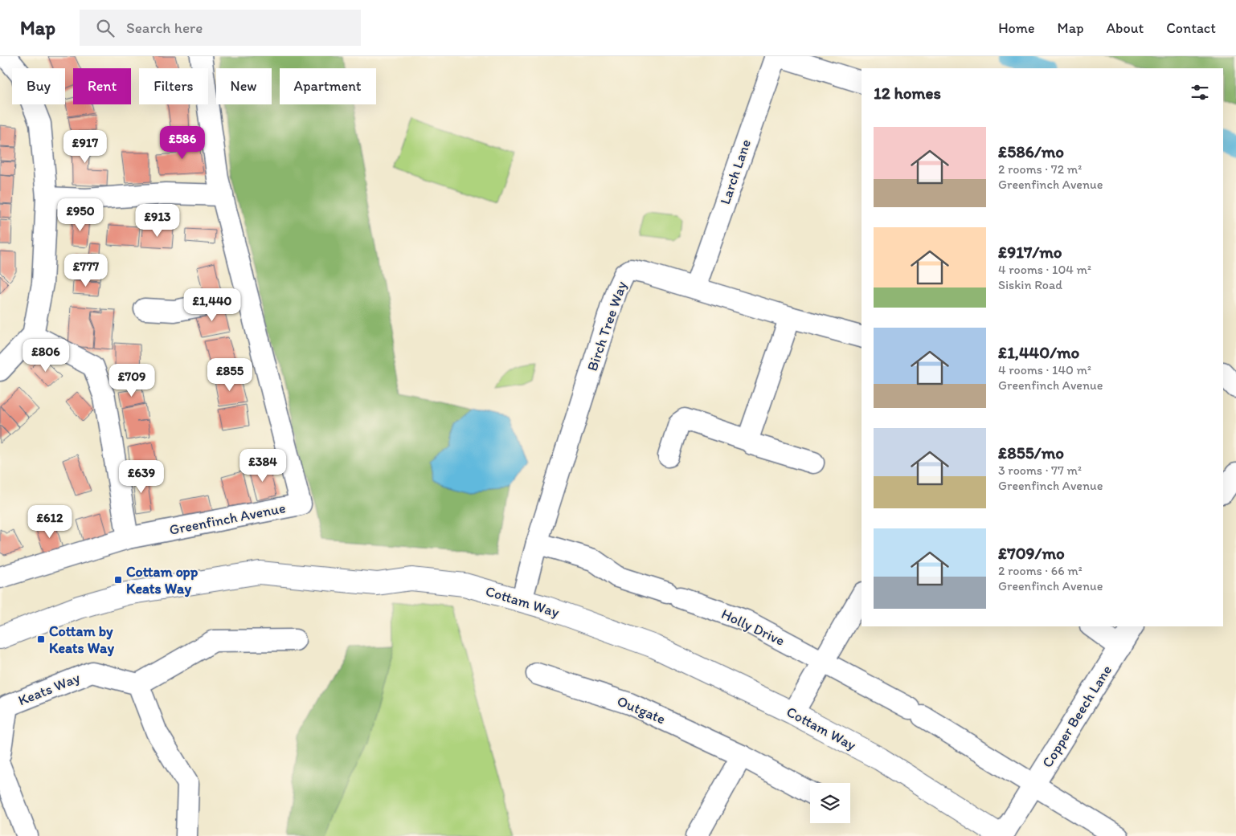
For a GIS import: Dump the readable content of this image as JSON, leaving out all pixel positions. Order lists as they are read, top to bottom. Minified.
{"streets":{"main road":["Cottam Way"],"street":["Larch Lane","Birch Tree Way","Greenfinch Avenue","Holly Drive","Keats Way","Outgate","Copper Beech Lane"]},"crossings":[["Larch Lane","Birch Tree Way"],["Birch Tree Way","Cottam Way"],["Birch Tree Way","Holly Drive"],["Cottam Way","Copper Beech Lane"],["Holly Drive","Copper Beech Lane"]],"places":{"transit":["Cottam opp Keats Way","Cottam by Keats Way"]},"page":{"header":"Map","search":"Search here","nav":["Home","Map","About","Contact"],"chip":["Buy","Rent","Filters","New","Apartment"],"heading":"12 homes","list":[{"name":"£586/mo","note":"2 rooms · 72 m² · Greenfinch Avenue"},{"name":"£917/mo","note":"4 rooms · 104 m² · Siskin Road"},{"name":"£1,440/mo","note":"4 rooms · 140 m² · Greenfinch Avenue"},{"name":"£855/mo","note":"3 rooms · 77 m² · Greenfinch Avenue"},{"name":"£709/mo","note":"2 rooms · 66 m² · Greenfinch Avenue"}],"price":["£586","£917","£950","£913","£777","£1,440","£806","£855","£709","£384","£639","£612"]}}
